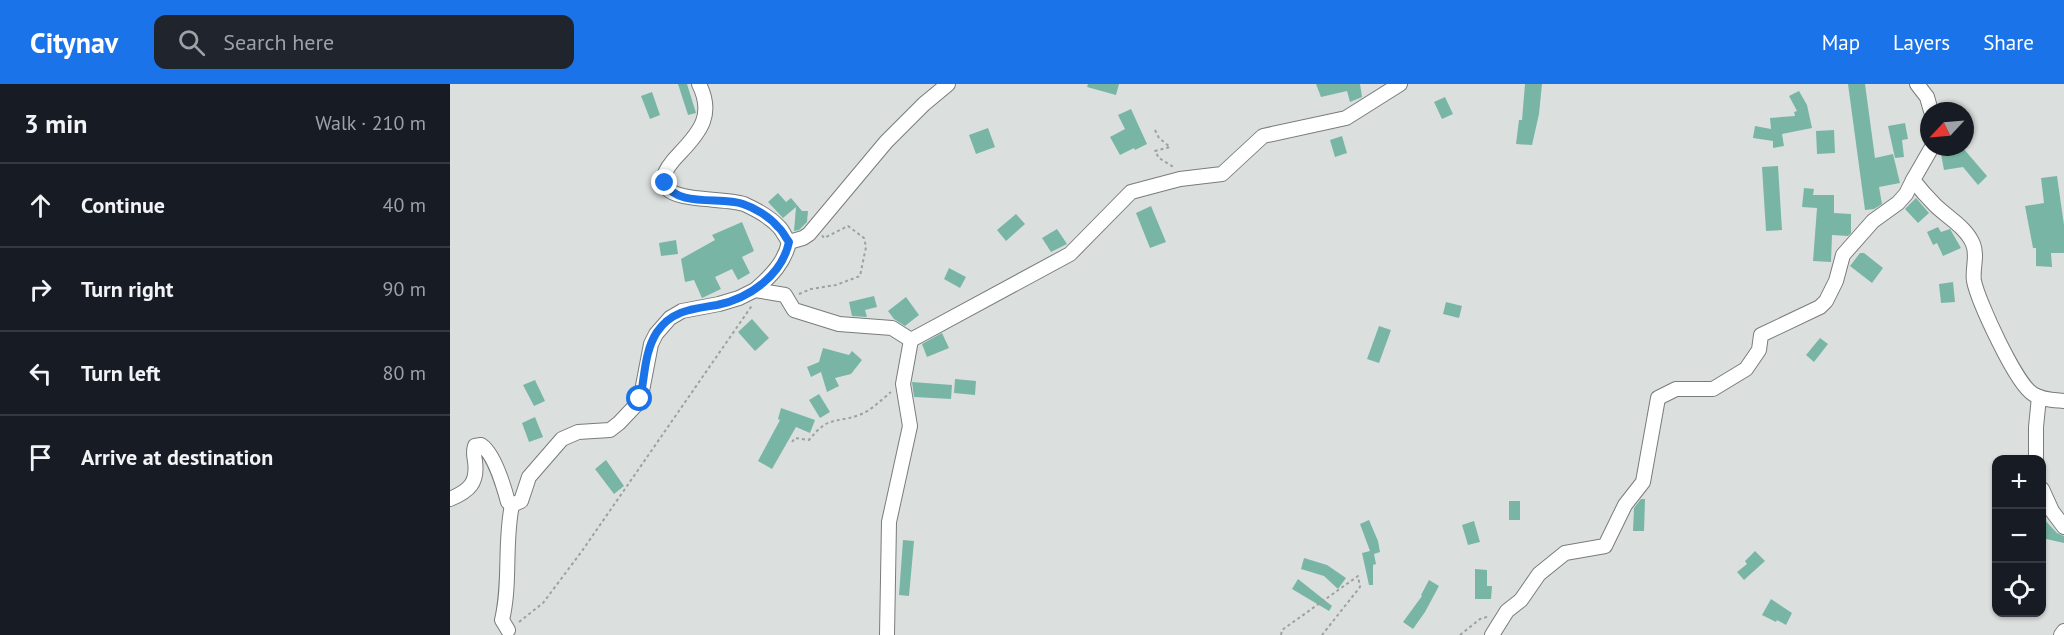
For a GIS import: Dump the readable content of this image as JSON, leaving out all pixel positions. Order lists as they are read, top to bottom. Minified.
{"north":"bottom left","page":{"header":"Citynav","search":"Search here","nav":["Map","Layers","Share"],"heading":["3 min","Walk · 210 m"],"list":[["Continue","40 m"],["Turn right","90 m"],["Turn left","80 m"],"Arrive at destination"],"map_buttons":["+","−"]}}
